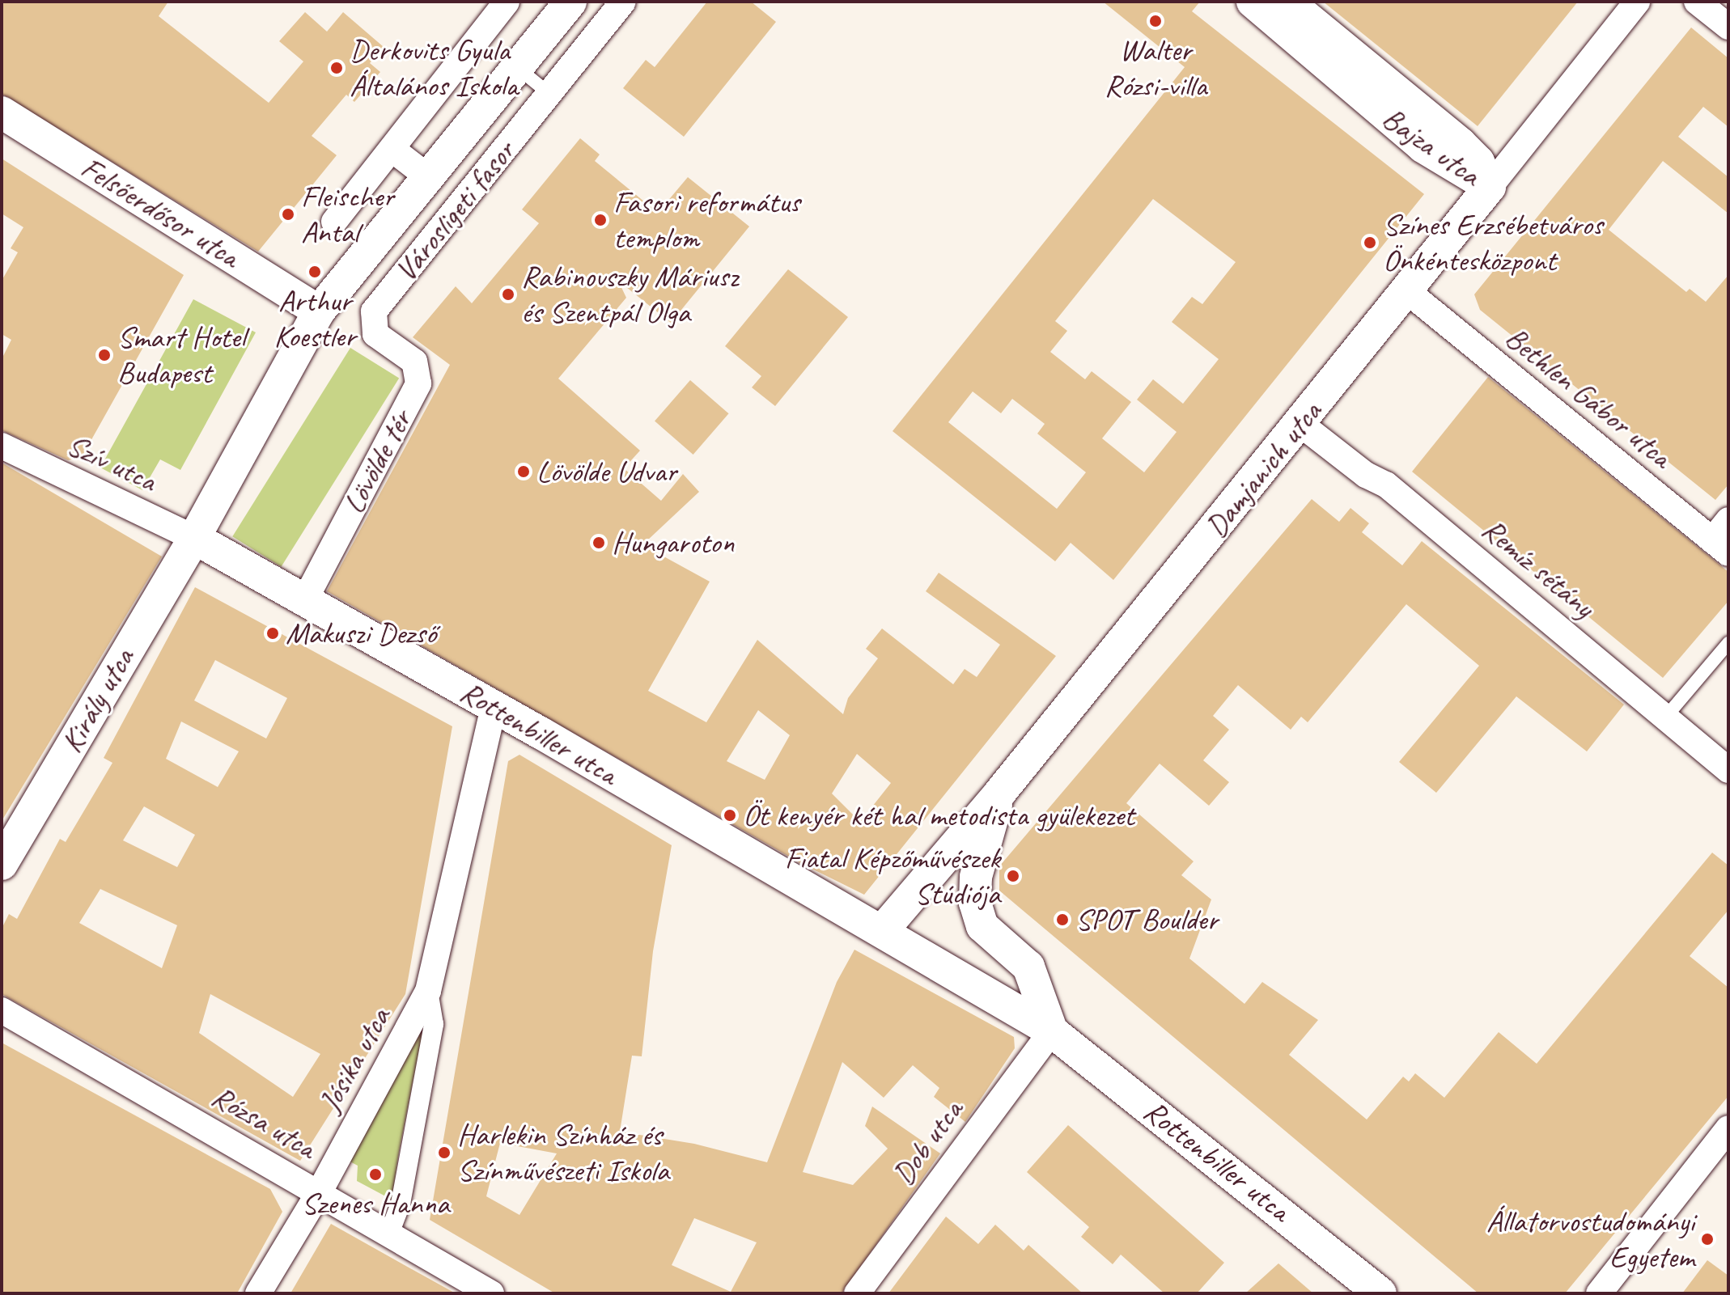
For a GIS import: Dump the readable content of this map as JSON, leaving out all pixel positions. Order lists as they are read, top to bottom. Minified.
{"streets":{"street":["Bajza utca","Városligeti fasor","Felsőerdősor utca","Bethlen Gábor utca","Lövölde tér","Szív utca","Damjanich utca","Remíz sétány","Király utca","Rottenbiller utca","Jósika utca","Rózsa utca","Dob utca"]},"crossings":[["Bajza utca","Damjanich utca"],["Városligeti fasor","Felsőerdősor utca"],["Városligeti fasor","Lövölde tér"],["Bethlen Gábor utca","Damjanich utca"],["Lövölde tér","Rottenbiller utca"],["Szív utca","Király utca"],["Szív utca","Rottenbiller utca"],["Damjanich utca","Remíz sétány"],["Damjanich utca","Rottenbiller utca"],["Király utca","Rottenbiller utca"],["Rottenbiller utca","Jósika utca"],["Rottenbiller utca","Dob utca"],["Jósika utca","Rózsa utca"]],"places":["Walter Rózsi-villa","Derkovits Gyula Általános Iskola","Fleischer Antal","Fasori református templom","Színes Erzsébetváros Önkéntesközpont","Arthur Koestler","Rabinovszky Máriusz és Szentpál Olga","Smart Hotel Budapest","Lövölde Udvar","Hungaroton","Makuszi Dezső","Öt kenyér két hal metodista gyülekezet","Fiatal Képzőművészek Stúdiója","SPOT Boulder","Harlekin Színház és Színművészeti Iskola","Szenes Hanna","Állatorvostudományi Egyetem"]}
